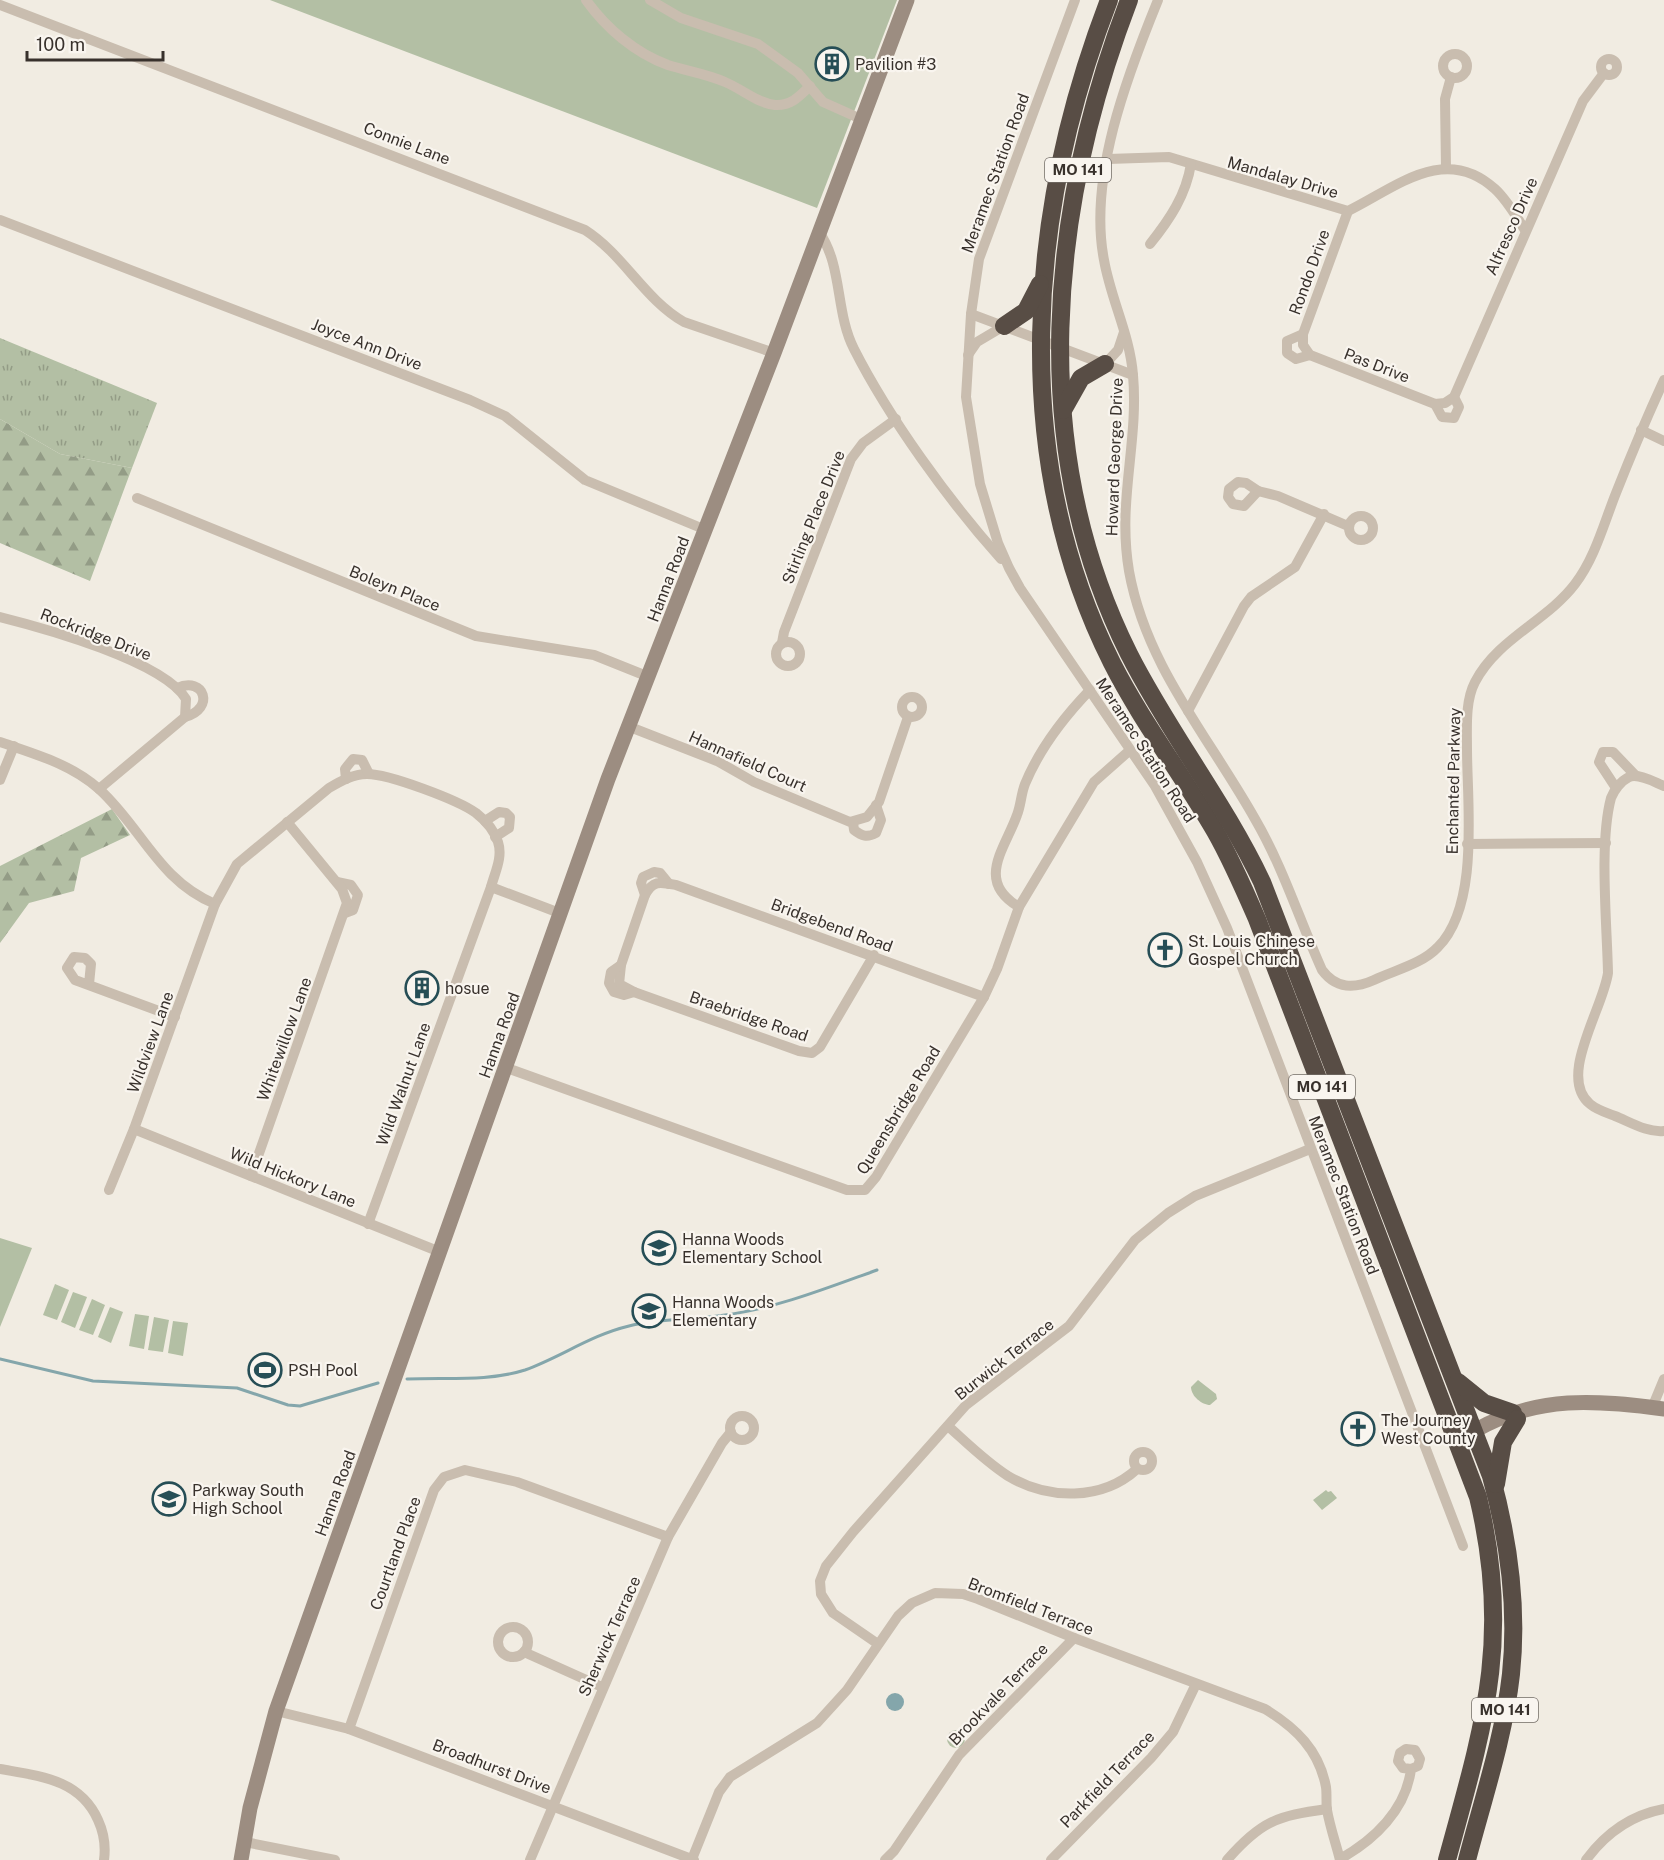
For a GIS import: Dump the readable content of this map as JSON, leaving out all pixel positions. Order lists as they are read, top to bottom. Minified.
{"streets":{"highway":["MO 141"],"street":["Connie Lane","Meramec Station Road","Mandalay Drive","Alfresco Drive","Rondo Drive","Joyce Ann Drive","Pas Drive","Howard George Drive","Stirling Place Drive","Hanna Road","Boleyn Place","Rockridge Drive","Hannafield Court","Enchanted Parkway","Bridgebend Road","Braebridge Road","Whitewillow Lane","Wildview Lane","Wild Walnut Lane","Queensbridge Road","Wild Hickory Lane","Burwick Terrace","Courtland Place","Bromfield Terrace","Sherwick Terrace","Brookvale Terrace","Broadhurst Drive","Parkfield Terrace"]},"crossings":[["Connie Lane","Hanna Road"],["Meramec Station Road","Queensbridge Road"],["Meramec Station Road","Burwick Terrace"],["Mandalay Drive","Rondo Drive"],["Mandalay Drive","Howard George Drive"],["Alfresco Drive","Pas Drive"],["Rondo Drive","Pas Drive"],["Joyce Ann Drive","Hanna Road"],["Howard George Drive","Enchanted Parkway"],["Hanna Road","Boleyn Place"],["Hanna Road","Hannafield Court"],["Hanna Road","Queensbridge Road"],["Hanna Road","Wild Hickory Lane"],["Hanna Road","Broadhurst Drive"],["Bridgebend Road","Braebridge Road"],["Bridgebend Road","Queensbridge Road"],["Whitewillow Lane","Wildview Lane"],["Whitewillow Lane","Wild Hickory Lane"],["Wildview Lane","Wild Hickory Lane"],["Wild Walnut Lane","Wild Hickory Lane"],["Burwick Terrace","Bromfield Terrace"],["Courtland Place","Sherwick Terrace"],["Courtland Place","Broadhurst Drive"],["Bromfield Terrace","Brookvale Terrace"],["Bromfield Terrace","Broadhurst Drive"],["Bromfield Terrace","Parkfield Terrace"],["Sherwick Terrace","Broadhurst Drive"]],"places":{"building":["Pavilion #3","hosue"],"church":["St. Louis Chinese Gospel Church","The Journey West County"],"school or university":["Hanna Woods Elementary School","Hanna Woods Elementary","Parkway South High School"],"sports":["PSH Pool"]},"scale_bar":"100 m"}
